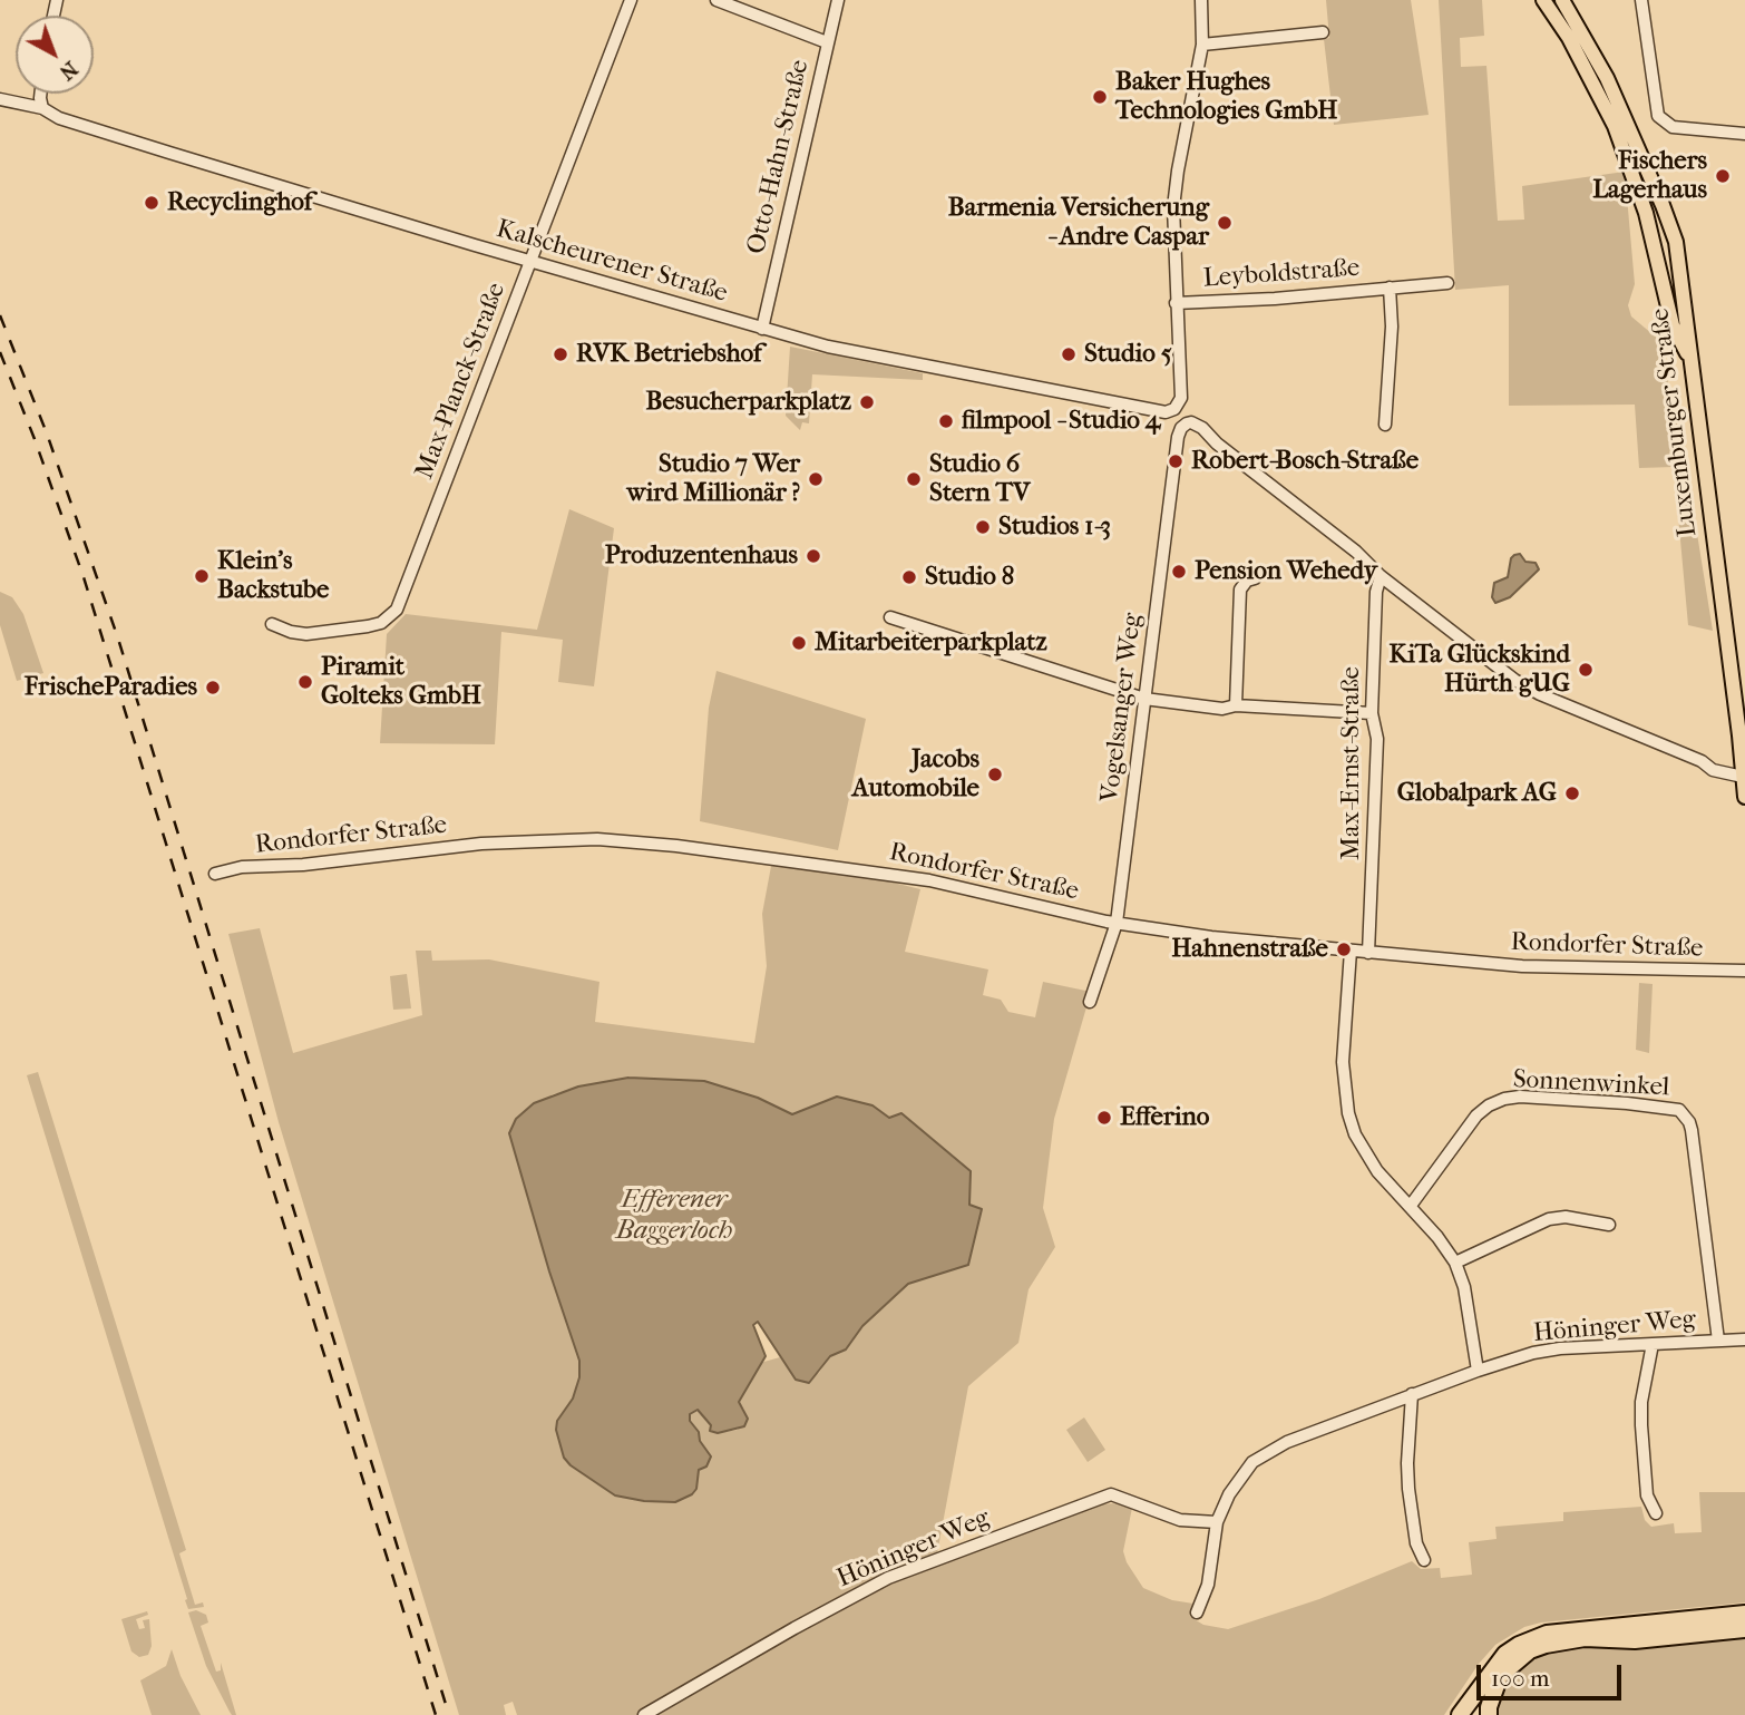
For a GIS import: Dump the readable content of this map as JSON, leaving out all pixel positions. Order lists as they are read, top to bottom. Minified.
{"streets":{"main road":["Luxemburger Straße"],"street":["Otto-Hahn-Straße","Kalscheurener Straße","Leyboldstraße","Max-Planck-Straße","Vogelsanger Weg","Max-Ernst-Straße","Rondorfer Straße","Sonnenwinkel","Höninger Weg"]},"crossings":[["Otto-Hahn-Straße","Kalscheurener Straße"],["Kalscheurener Straße","Leyboldstraße"],["Kalscheurener Straße","Max-Planck-Straße"],["Vogelsanger Weg","Max-Ernst-Straße"],["Vogelsanger Weg","Rondorfer Straße"],["Max-Ernst-Straße","Rondorfer Straße"],["Sonnenwinkel","Höninger Weg"]],"water":["Efferener Baggerloch"],"places":["Baker Hughes Technologies GmbH","Fischers Lagerhaus","Recyclinghof","Barmenia Versicherung - Andre Caspar","RVK Betriebshof","Studio 5","Besucherparkplatz","filmpool - Studio 4","Robert-Bosch-Straße","Studio 7 Wer wird Millionär ?","Studio 6 Stern TV","Studios 1-3","Produzentenhaus","Pension Wehedy","Klein's Backstube","Studio 8","Mitarbeiterparkplatz","KiTa Glückskind Hürth gUG","Piramit Golteks GmbH","FrischeParadies","Jacobs Automobile","Globalpark AG","Hahnenstraße","Efferino"],"scale_bar":"100 m","north":"bottom right"}
